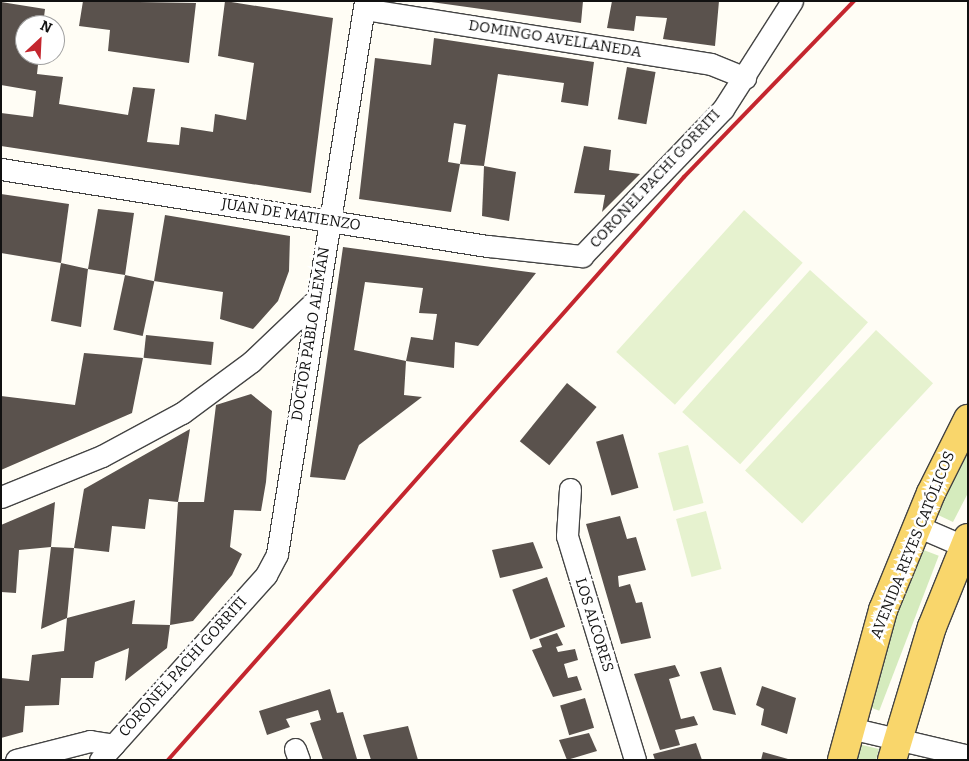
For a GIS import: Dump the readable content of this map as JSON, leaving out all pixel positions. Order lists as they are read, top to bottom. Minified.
{"streets":{"main road":["AVENIDA REYES CATÓLICOS"],"street":["DOMINGO AVELLANEDA","CORONEL PACHI GORRITI","JUAN DE MATIENZO","DOCTOR PABLO ALEMAN","LOS ALCORES"]},"crossings":[["DOMINGO AVELLANEDA","CORONEL PACHI GORRITI"],["DOMINGO AVELLANEDA","DOCTOR PABLO ALEMAN"],["CORONEL PACHI GORRITI","JUAN DE MATIENZO"],["CORONEL PACHI GORRITI","DOCTOR PABLO ALEMAN"],["JUAN DE MATIENZO","DOCTOR PABLO ALEMAN"]],"north":"top right"}
